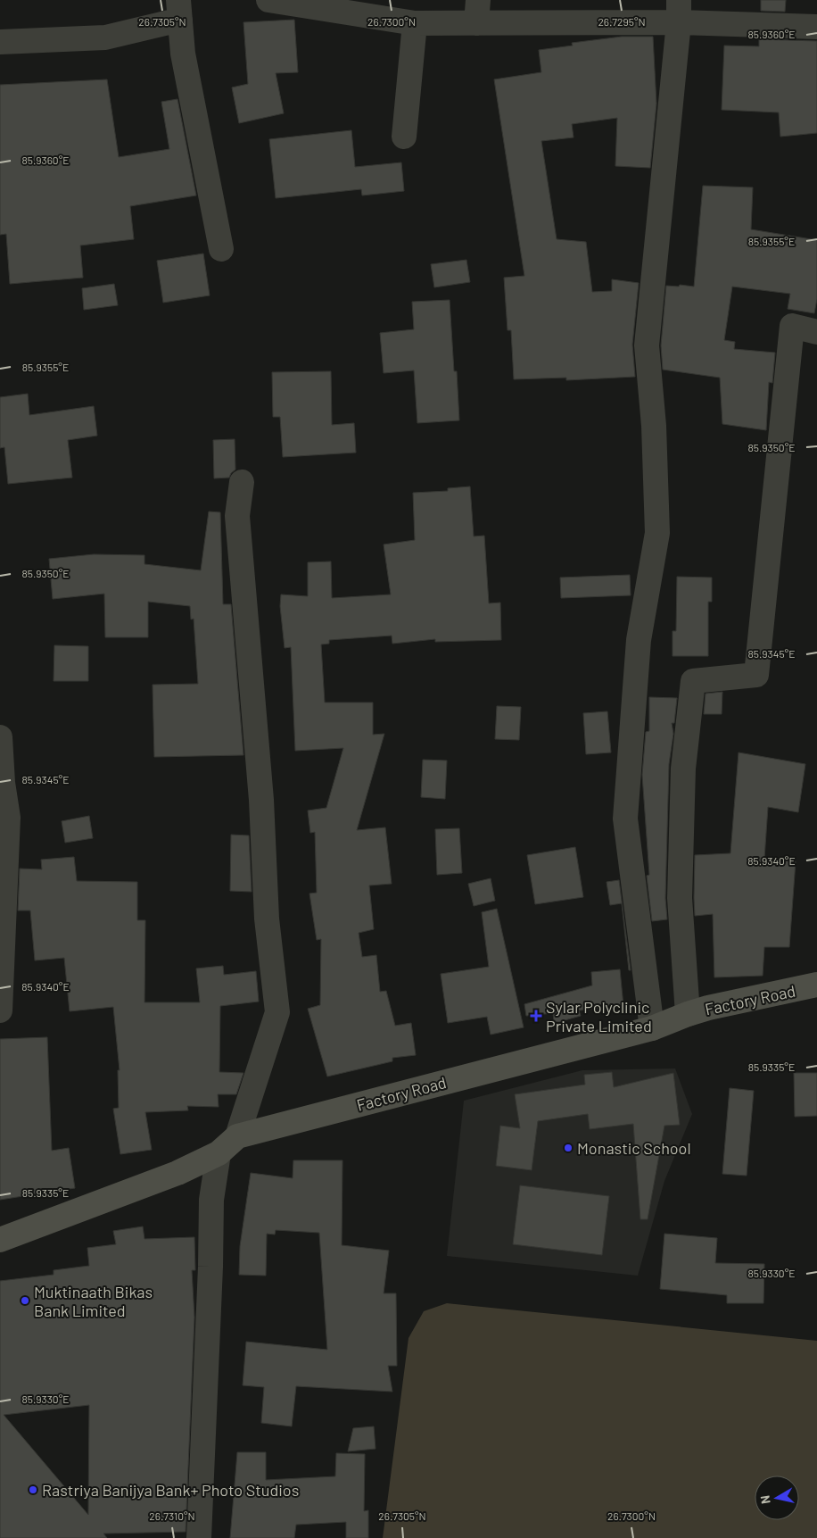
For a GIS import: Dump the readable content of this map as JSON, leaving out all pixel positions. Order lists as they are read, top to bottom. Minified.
{"streets":{"main road":["Factory Road"]},"places":{"health":["Sylar Polyclinic Private Limited"],"other":["Monastic School","Muktinaath Bikas Bank Limited","Rastriya Banijya Bank+ Photo Studios"]},"north":"left","coordinates":["26.7305°N","26.7300°N","26.7295°N","85.9360°E","85.9355°E","85.9350°E","85.9345°E","85.9340°E","85.9335°E","85.9330°E","26.7310°N"]}
